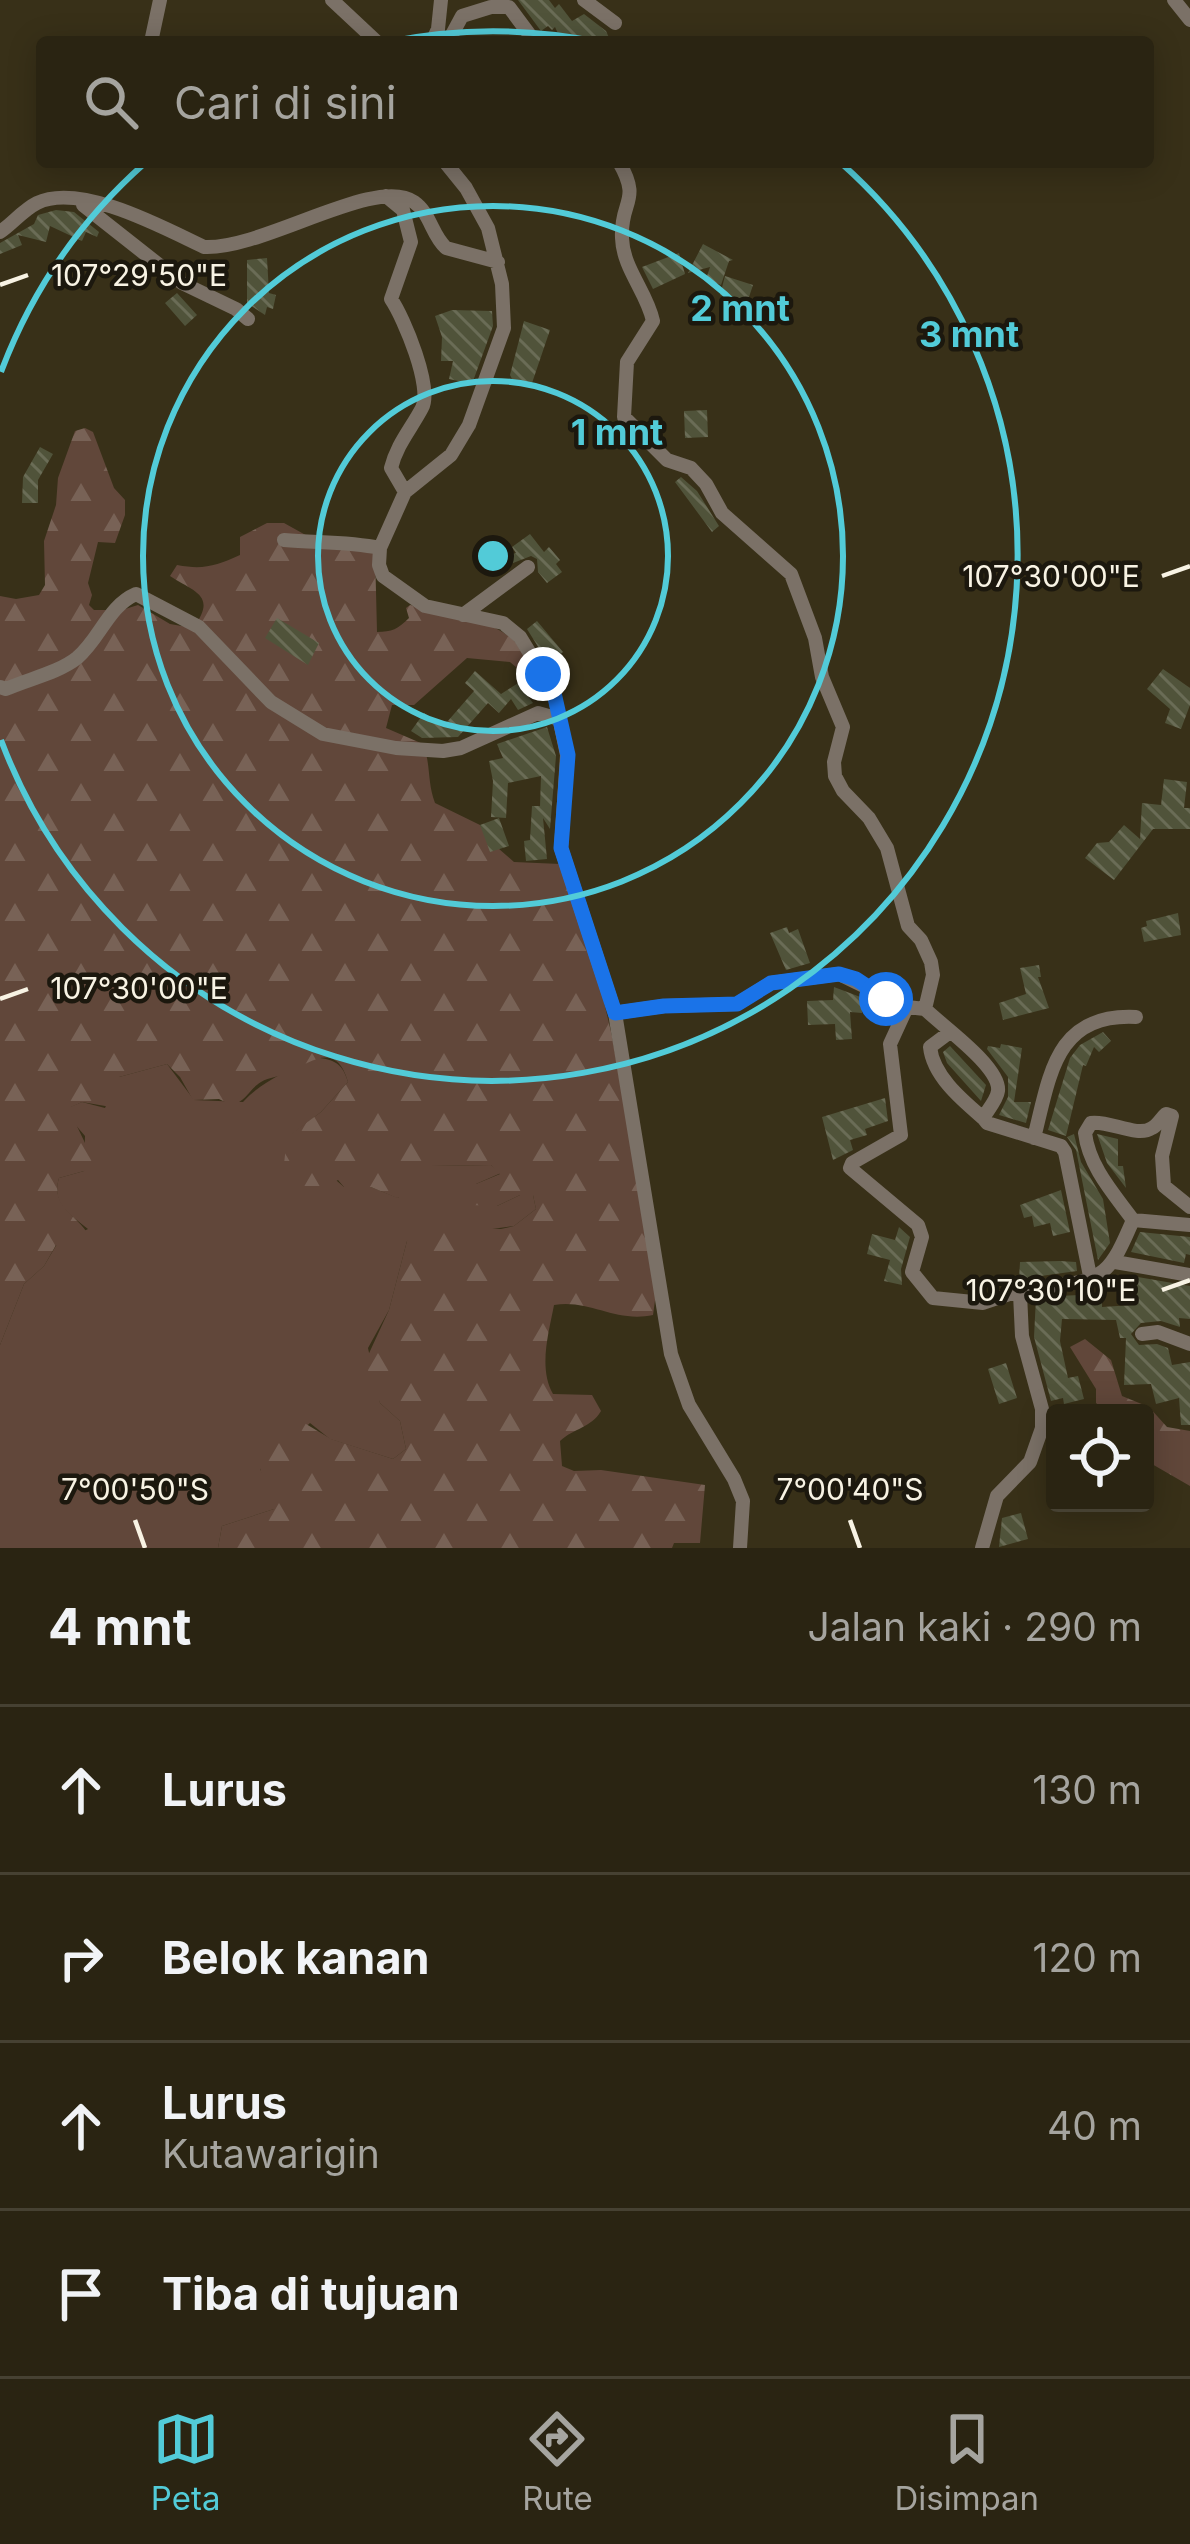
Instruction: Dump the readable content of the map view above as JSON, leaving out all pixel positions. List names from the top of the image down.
{
  "page": {
    "search": "Cari di sini",
    "heading": ["4 mnt", "Jalan kaki · 290 m"],
    "list": [
      ["Lurus", "130 m"],
      ["Belok kanan", "120 m"],
      ["Lurus", "Kutawarigin", "40 m"],
      "Tiba di tujuan"
    ],
    "nav": ["Peta", "Rute", "Disimpan"]
  },
  "coordinates": [
    "107°29'50\"E",
    "107°30'00\"E",
    "107°30'10\"E",
    "7°00'50\"S",
    "7°00'40\"S"
  ],
  "rings": ["2 mnt", "3 mnt", "1 mnt"]
}
